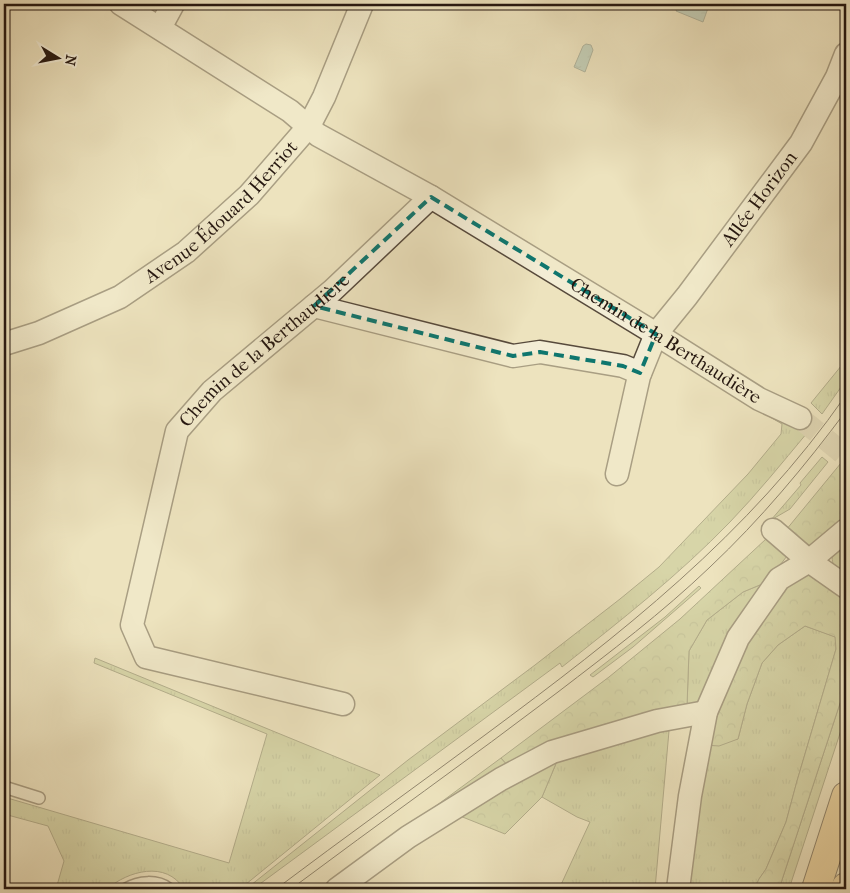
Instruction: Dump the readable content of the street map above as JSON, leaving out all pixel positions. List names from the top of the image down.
{
  "streets": {
    "street": ["Allée Horizon", "Avenue Édouard Herriot", "Chemin de la Berthaudière"]
  },
  "crossings": [
    ["Allée Horizon", "Chemin de la Berthaudière"],
    ["Avenue Édouard Herriot", "Chemin de la Berthaudière"]
  ],
  "north": "right"
}
